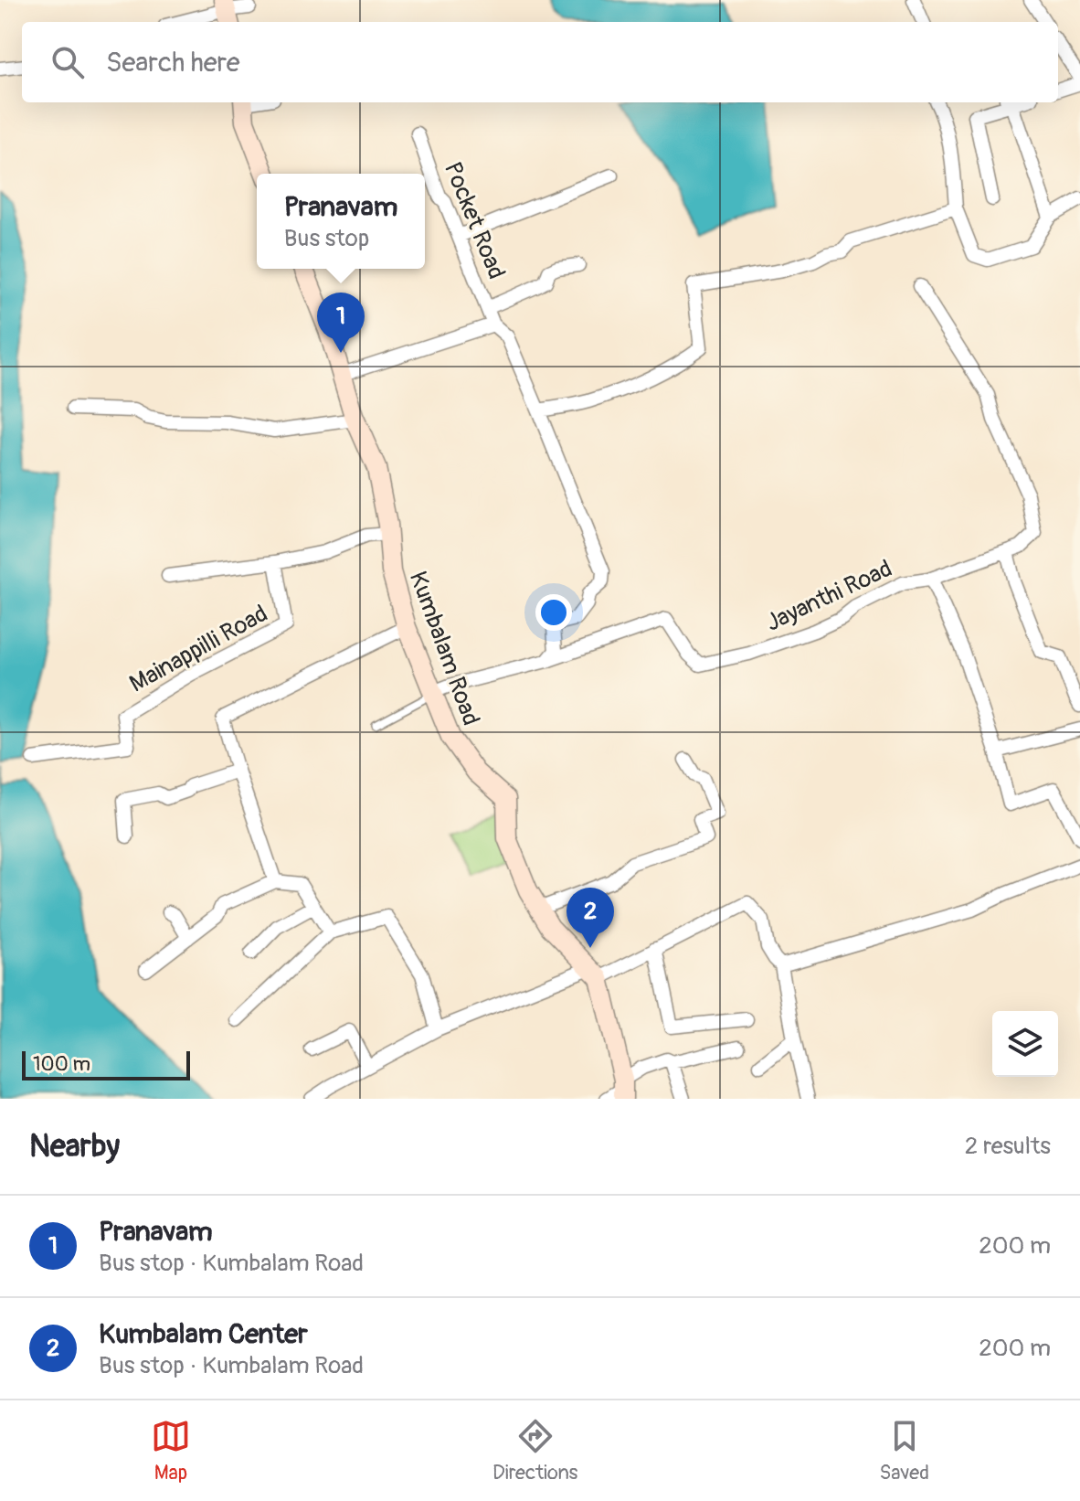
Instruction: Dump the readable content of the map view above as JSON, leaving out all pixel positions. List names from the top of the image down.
{
  "streets": {
    "main road": ["Kumbalam Road"],
    "street": ["Pocket Road", "Jayanthi Road", "Mainappilli Road"]
  },
  "crossings": [
    ["Pocket Road", "Jayanthi Road"],
    ["Jayanthi Road", "Kumbalam Road"]
  ],
  "scale_bar": "100 m",
  "page": {
    "search": "Search here",
    "popup": ["Pranavam", "Bus stop"],
    "pins": ["1", "2"],
    "scale": "100 m",
    "heading": ["Nearby", "2 results"],
    "list": [
      {
        "mark": "1",
        "name": "Pranavam",
        "note": "Bus stop · Kumbalam Road",
        "value": "200 m"
      },
      {
        "mark": "2",
        "name": "Kumbalam Center",
        "note": "Bus stop · Kumbalam Road",
        "value": "200 m"
      }
    ],
    "nav": ["Map", "Directions", "Saved"]
  }
}
